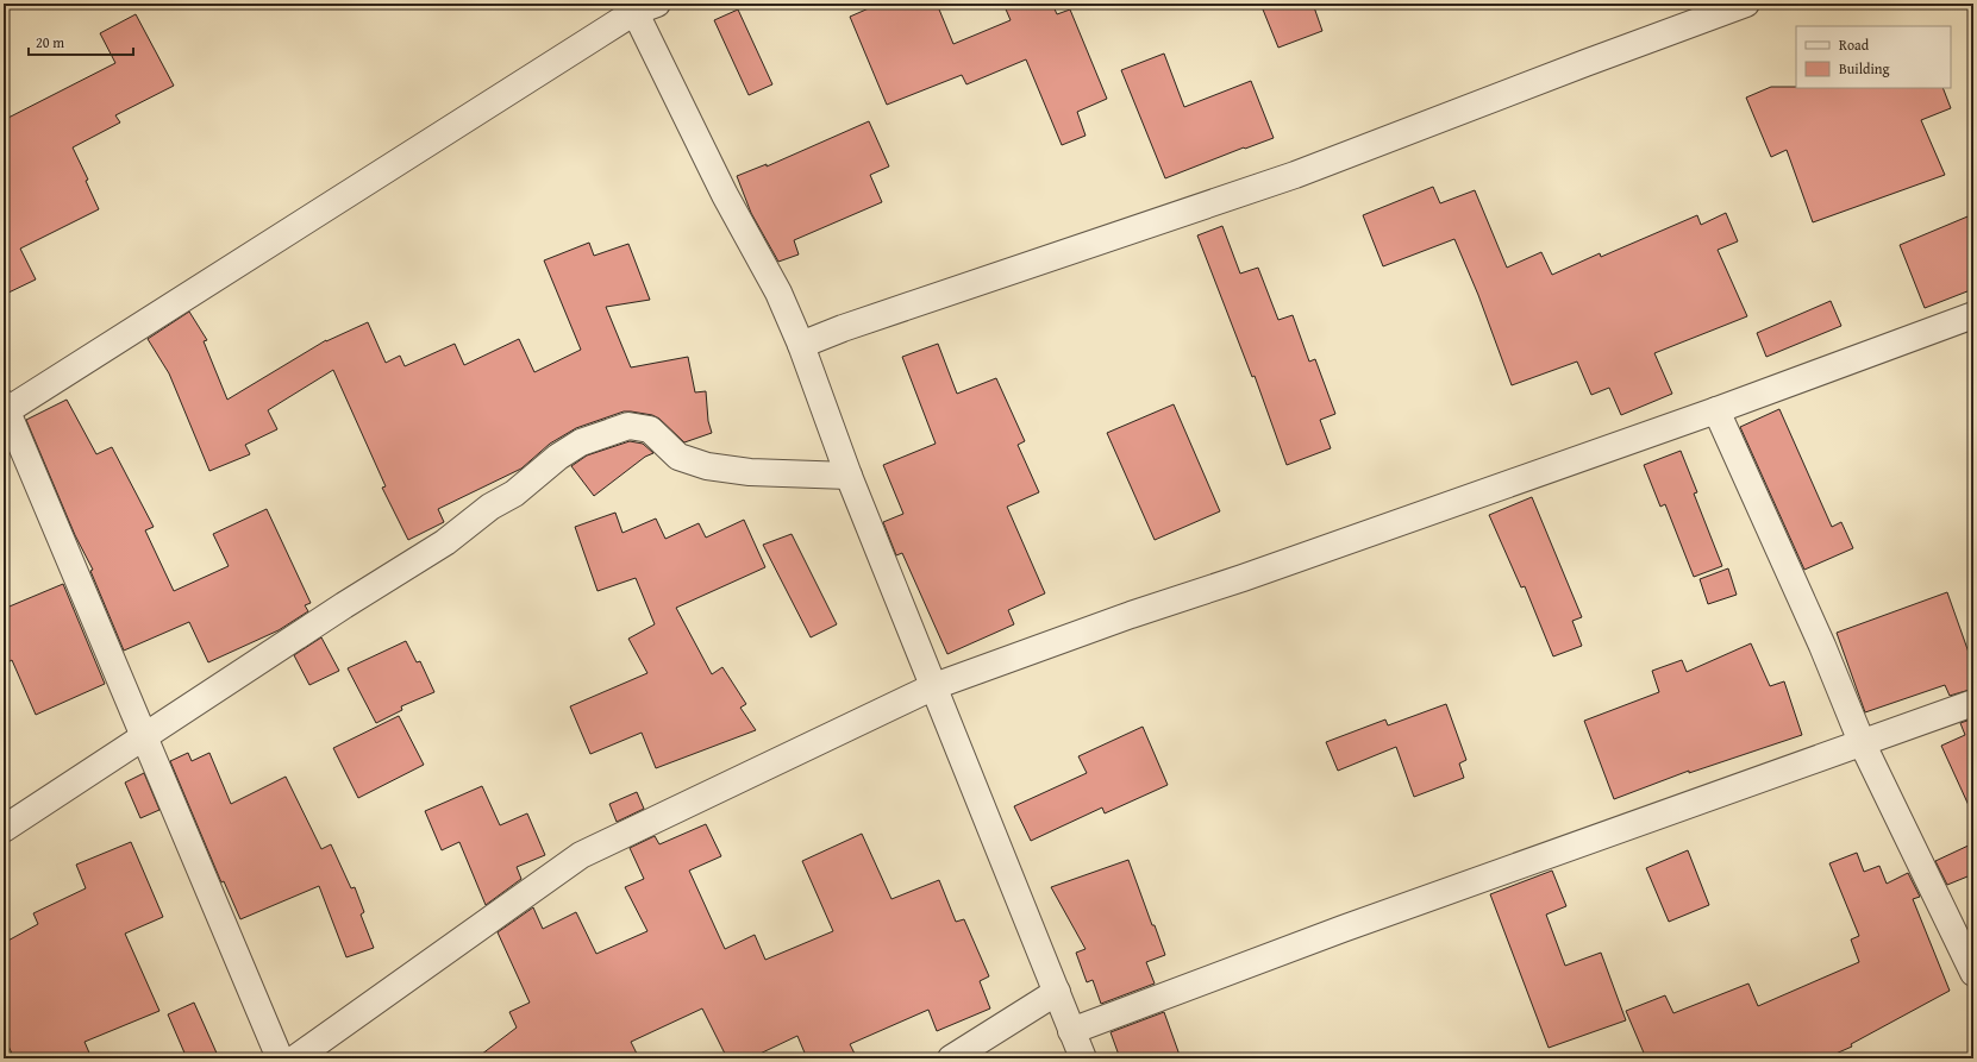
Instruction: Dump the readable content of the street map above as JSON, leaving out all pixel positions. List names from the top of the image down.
{
  "legend": ["Road", "Building"],
  "scale_bar": "20 m"
}
